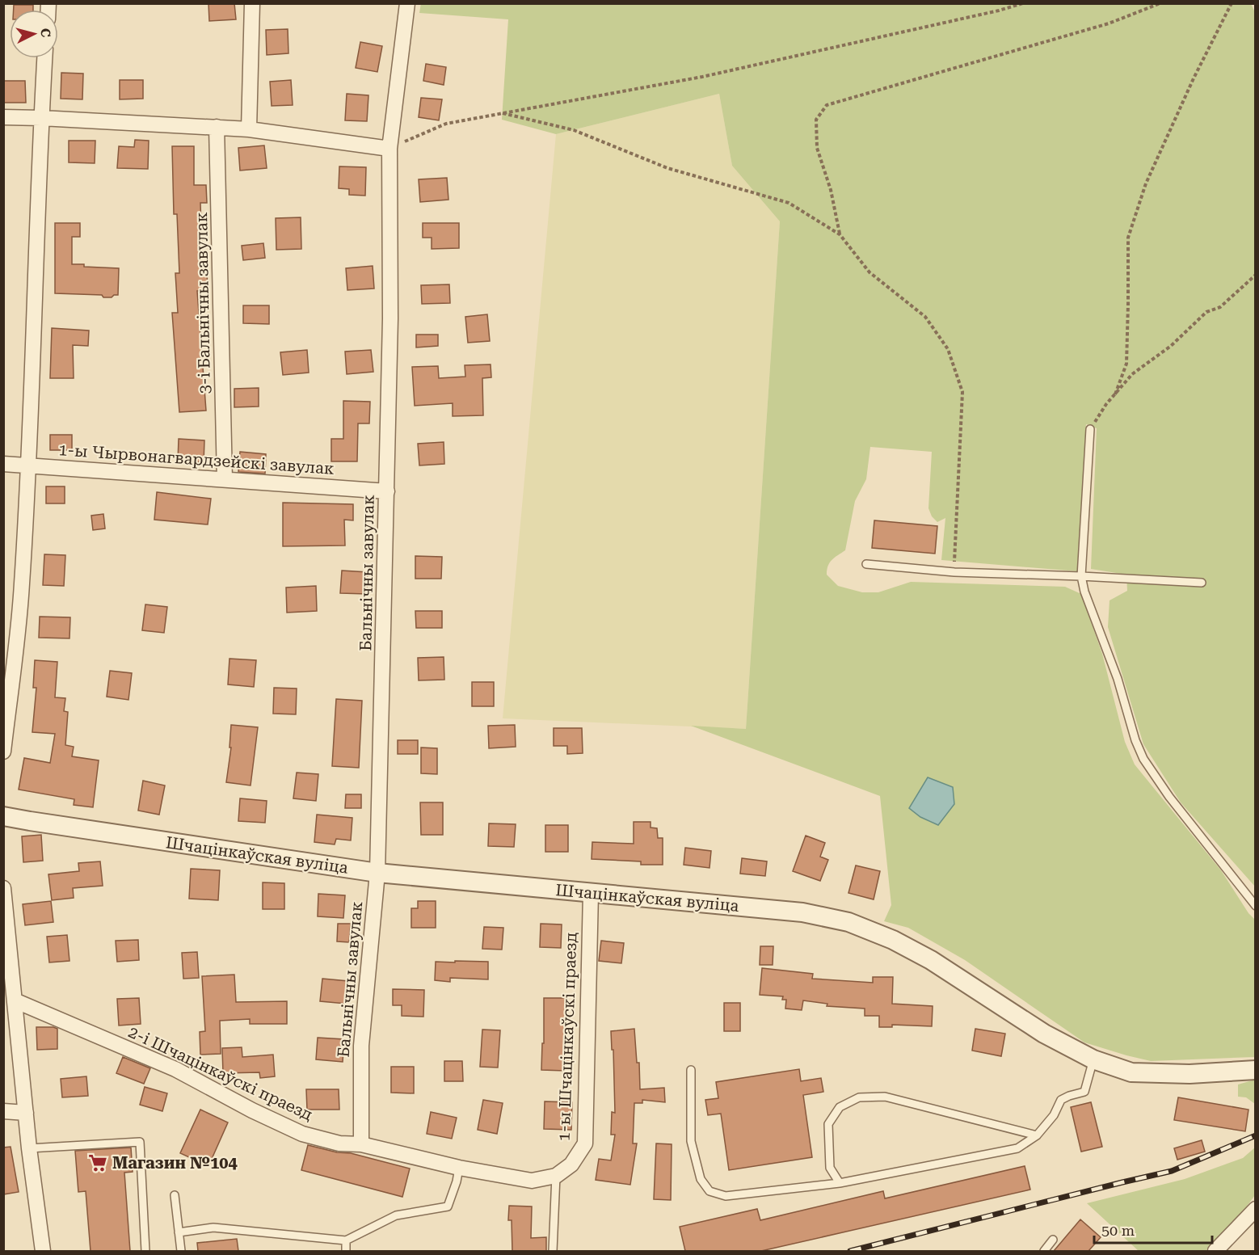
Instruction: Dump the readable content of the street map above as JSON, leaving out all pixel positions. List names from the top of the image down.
{
  "streets": {
    "street": [
      "3-і Бальнічны завулак",
      "1-ы Чырвонагвардзейскі завулак",
      "Бальнічны завулак",
      "Шчацінкаўская вуліца",
      "1-ы Шчацінкаўскі праезд",
      "2-і Шчацінкаўскі праезд"
    ]
  },
  "crossings": [
    ["3-і Бальнічны завулак", "1-ы Чырвонагвардзейскі завулак"],
    ["1-ы Чырвонагвардзейскі завулак", "Бальнічны завулак"],
    ["Бальнічны завулак", "Шчацінкаўская вуліца"],
    ["Бальнічны завулак", "1-ы Шчацінкаўскі праезд"],
    ["Бальнічны завулак", "2-і Шчацінкаўскі праезд"],
    ["Шчацінкаўская вуліца", "1-ы Шчацінкаўскі праезд"],
    ["1-ы Шчацінкаўскі праезд", "2-і Шчацінкаўскі праезд"]
  ],
  "places": {
    "supermarket": ["Магазин №104"]
  },
  "scale_bar": "50 m",
  "north": "right"
}
